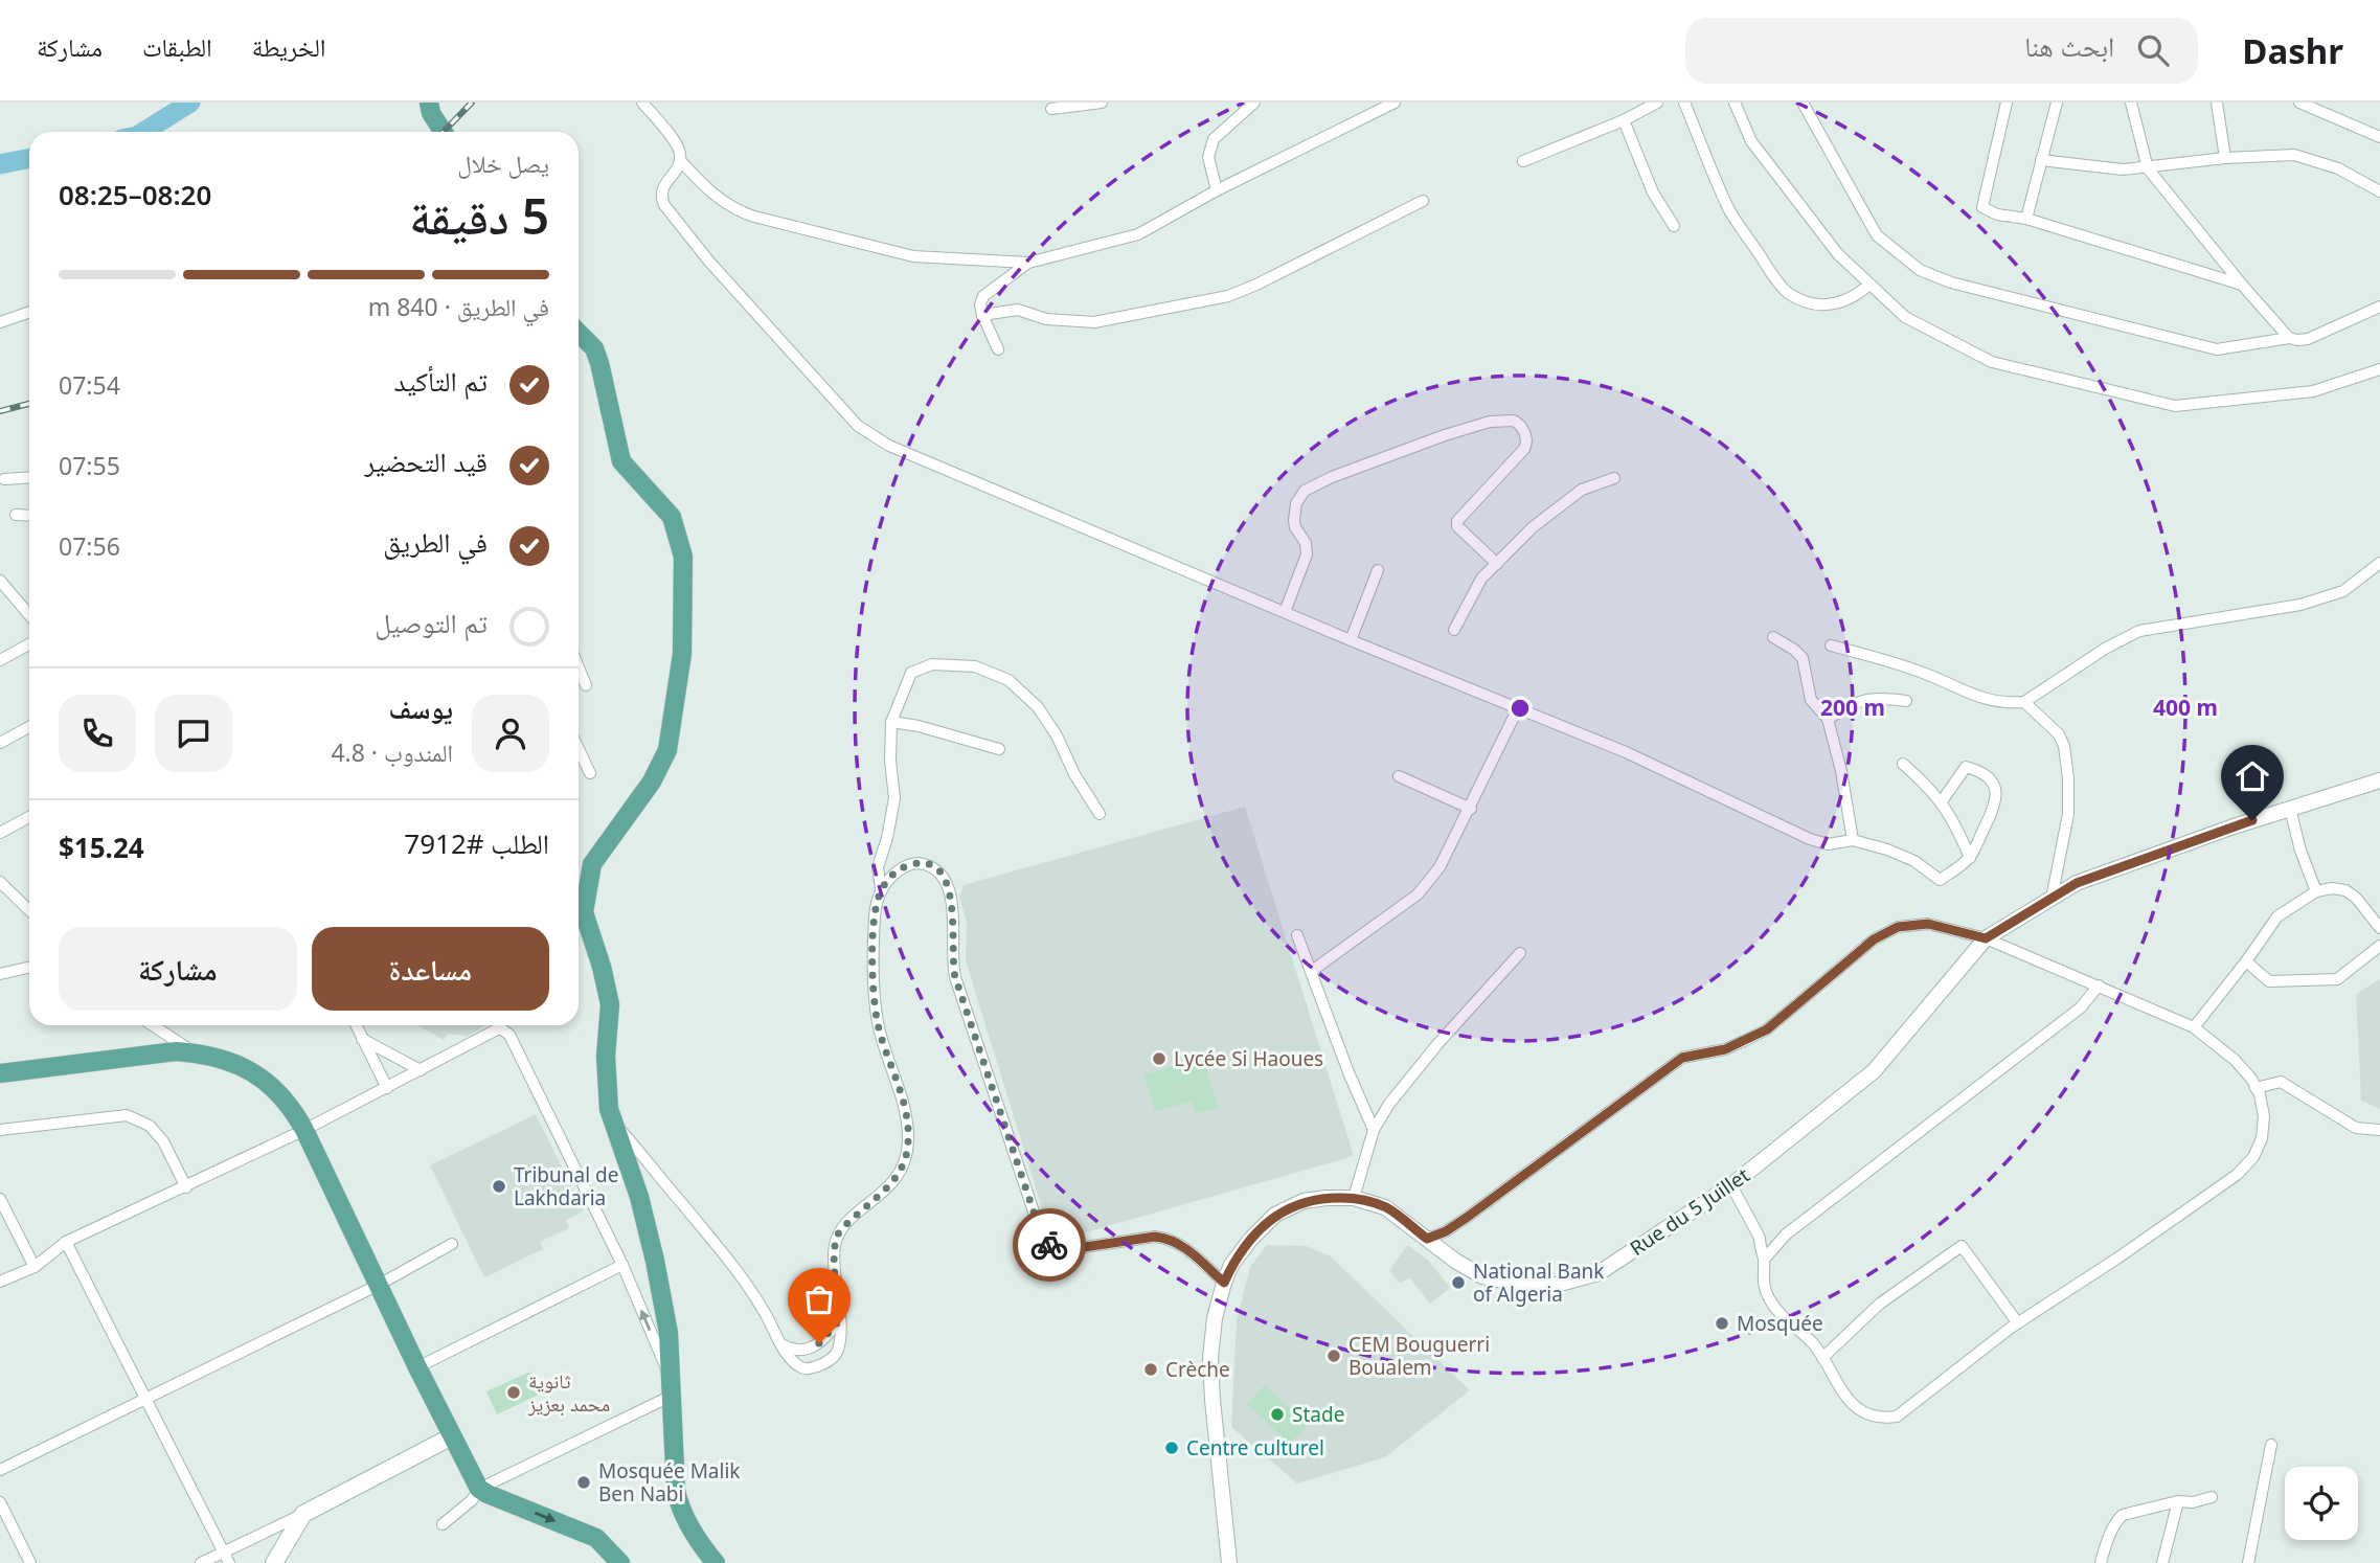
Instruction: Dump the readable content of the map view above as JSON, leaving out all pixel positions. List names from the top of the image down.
{
  "streets": {
    "street": ["Rue du 5 Juillet"]
  },
  "places": [
    "Lycée Si Haoues",
    "Tribunal de Lakhdaria",
    "National Bank of Algeria",
    "Mosquée",
    "CEM Bouguerri Boualem",
    "Crèche",
    "ثانوية محمد بعزيز",
    "Stade",
    "Centre culturel",
    "Mosquée Malik Ben Nabi"
  ],
  "page": {
    "header": "Dashr",
    "search": "ابحث هنا",
    "nav": ["الخريطة", "الطبقات", "مشاركة"],
    "heading": ["5 دقيقة", "يصل خلال", "08:20–08:25"],
    "panel": [
      "يوسف",
      "المندوب · 4.8",
      "الطلب #7912",
      "$15.24"
    ],
    "bar": "في الطريق · 840 m",
    "list": [
      ["تم التأكيد", "07:54"],
      ["قيد التحضير", "07:55"],
      ["في الطريق", "07:56"],
      "تم التوصيل"
    ],
    "buttons": ["مساعدة", "مشاركة"]
  },
  "rings": ["200 m", "400 m"]
}
